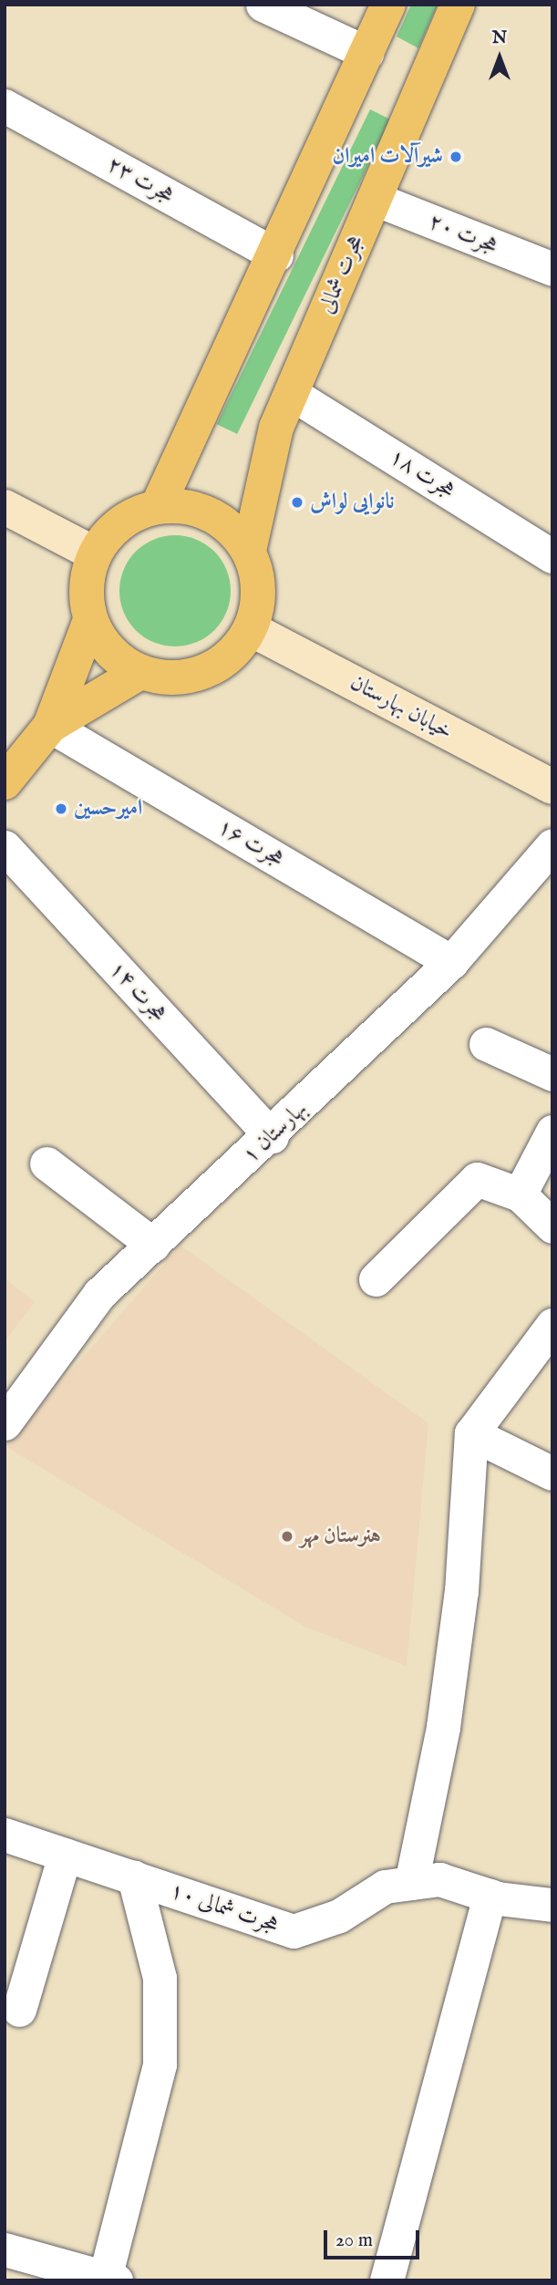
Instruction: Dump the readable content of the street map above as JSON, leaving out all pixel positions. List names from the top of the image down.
{
  "streets": {
    "main road": ["هجرت شمالی", "خیابان بهارستان"],
    "street": [
      "هجرت ۲۳",
      "هجرت ۲۰",
      "هجرت ۱۸",
      "هجرت ۱۶",
      "هجرت ۱۴",
      "بهارستان ۱",
      "هجرت شمالی ۱۰"
    ]
  },
  "crossings": [
    ["هجرت ۲۰", "هجرت شمالی"],
    ["هجرت شمالی", "هجرت ۱۸"],
    ["هجرت شمالی", "خیابان بهارستان"],
    ["هجرت ۱۶", "بهارستان ۱"],
    ["هجرت ۱۴", "بهارستان ۱"]
  ],
  "places": [
    "شیرآلات امیران",
    "نانوایی لواش",
    "امیرحسین",
    "هنرستان مهر"
  ],
  "scale_bar": "20 m",
  "north": "top"
}
